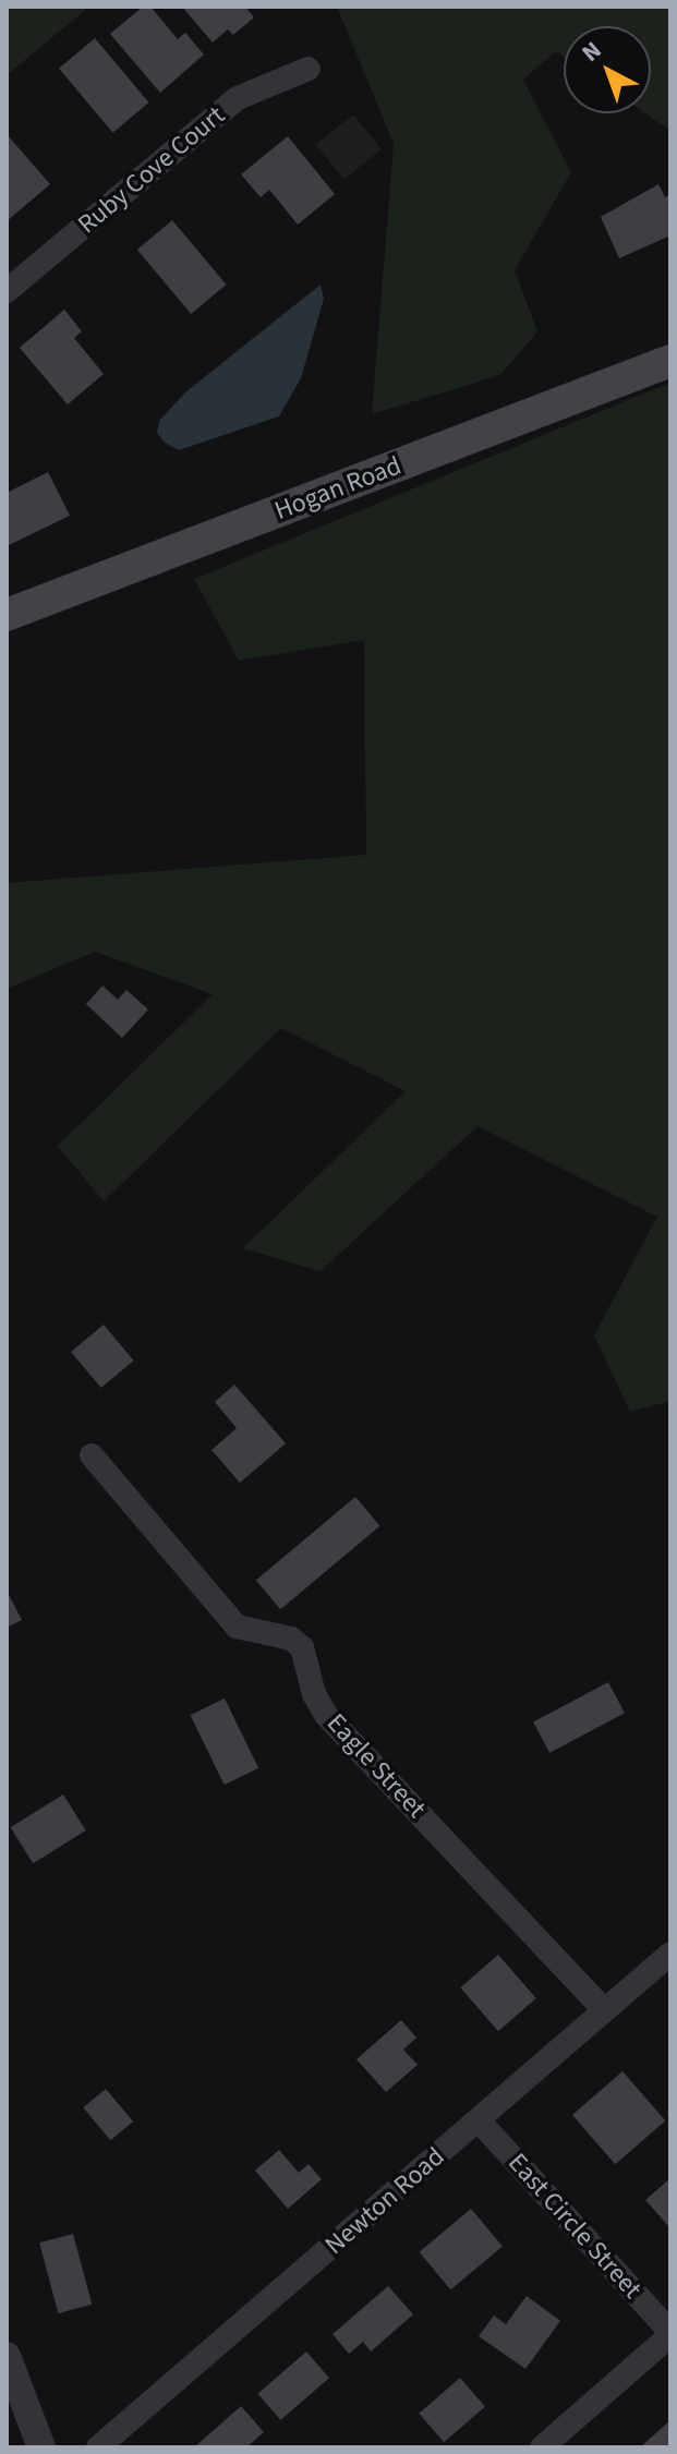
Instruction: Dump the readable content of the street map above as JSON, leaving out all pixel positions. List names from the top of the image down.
{
  "streets": {
    "main road": ["Hogan Road"],
    "street": [
      "Ruby Cove Court",
      "Eagle Street",
      "Newton Road",
      "East Circle Street"
    ]
  },
  "crossings": [
    ["Eagle Street", "Newton Road"],
    ["Newton Road", "East Circle Street"]
  ],
  "north": "top left"
}
